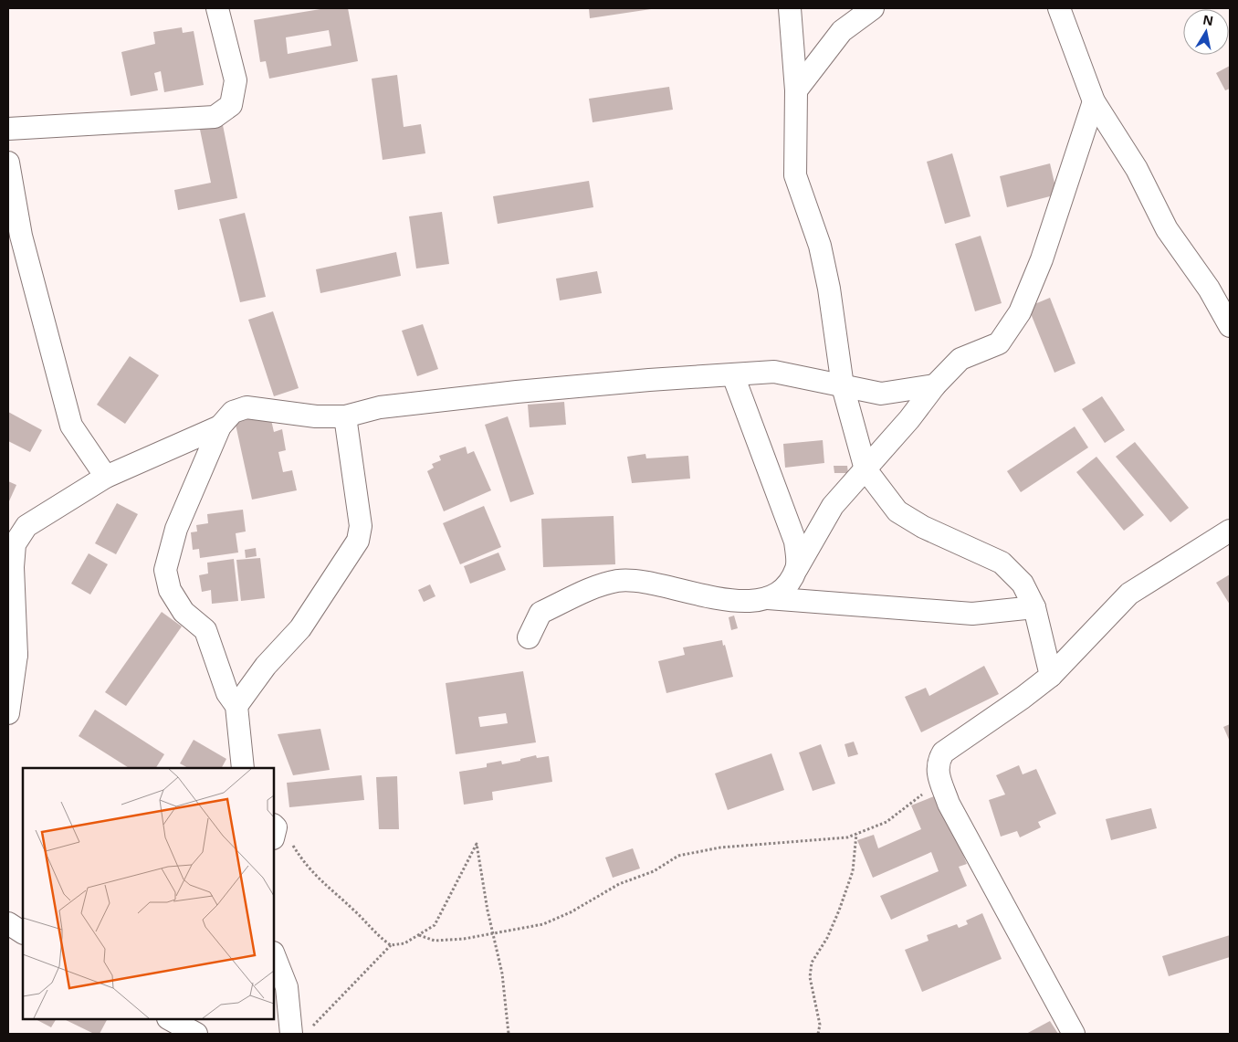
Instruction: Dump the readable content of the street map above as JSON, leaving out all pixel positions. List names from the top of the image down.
{
  "north": "top"
}
